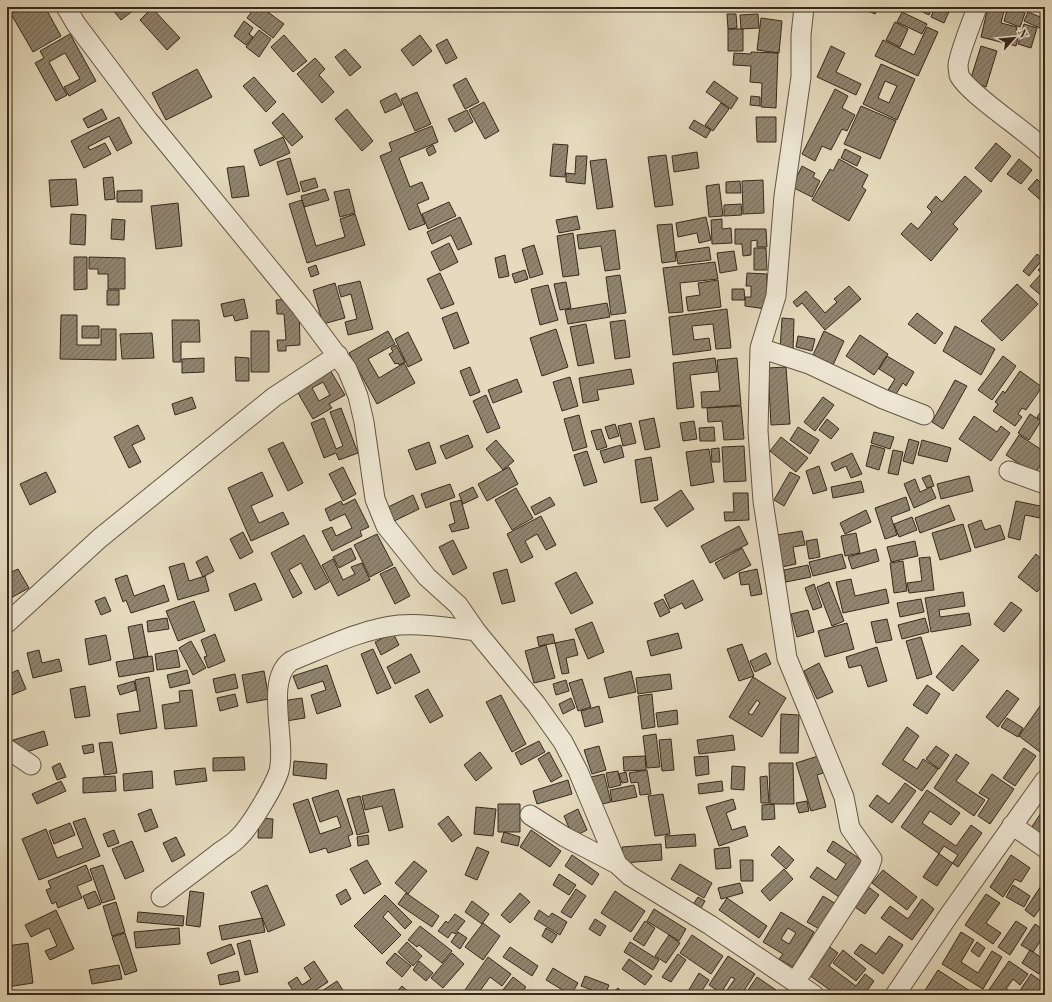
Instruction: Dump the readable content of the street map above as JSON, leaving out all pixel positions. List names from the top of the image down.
{
  "north": "top right"
}
